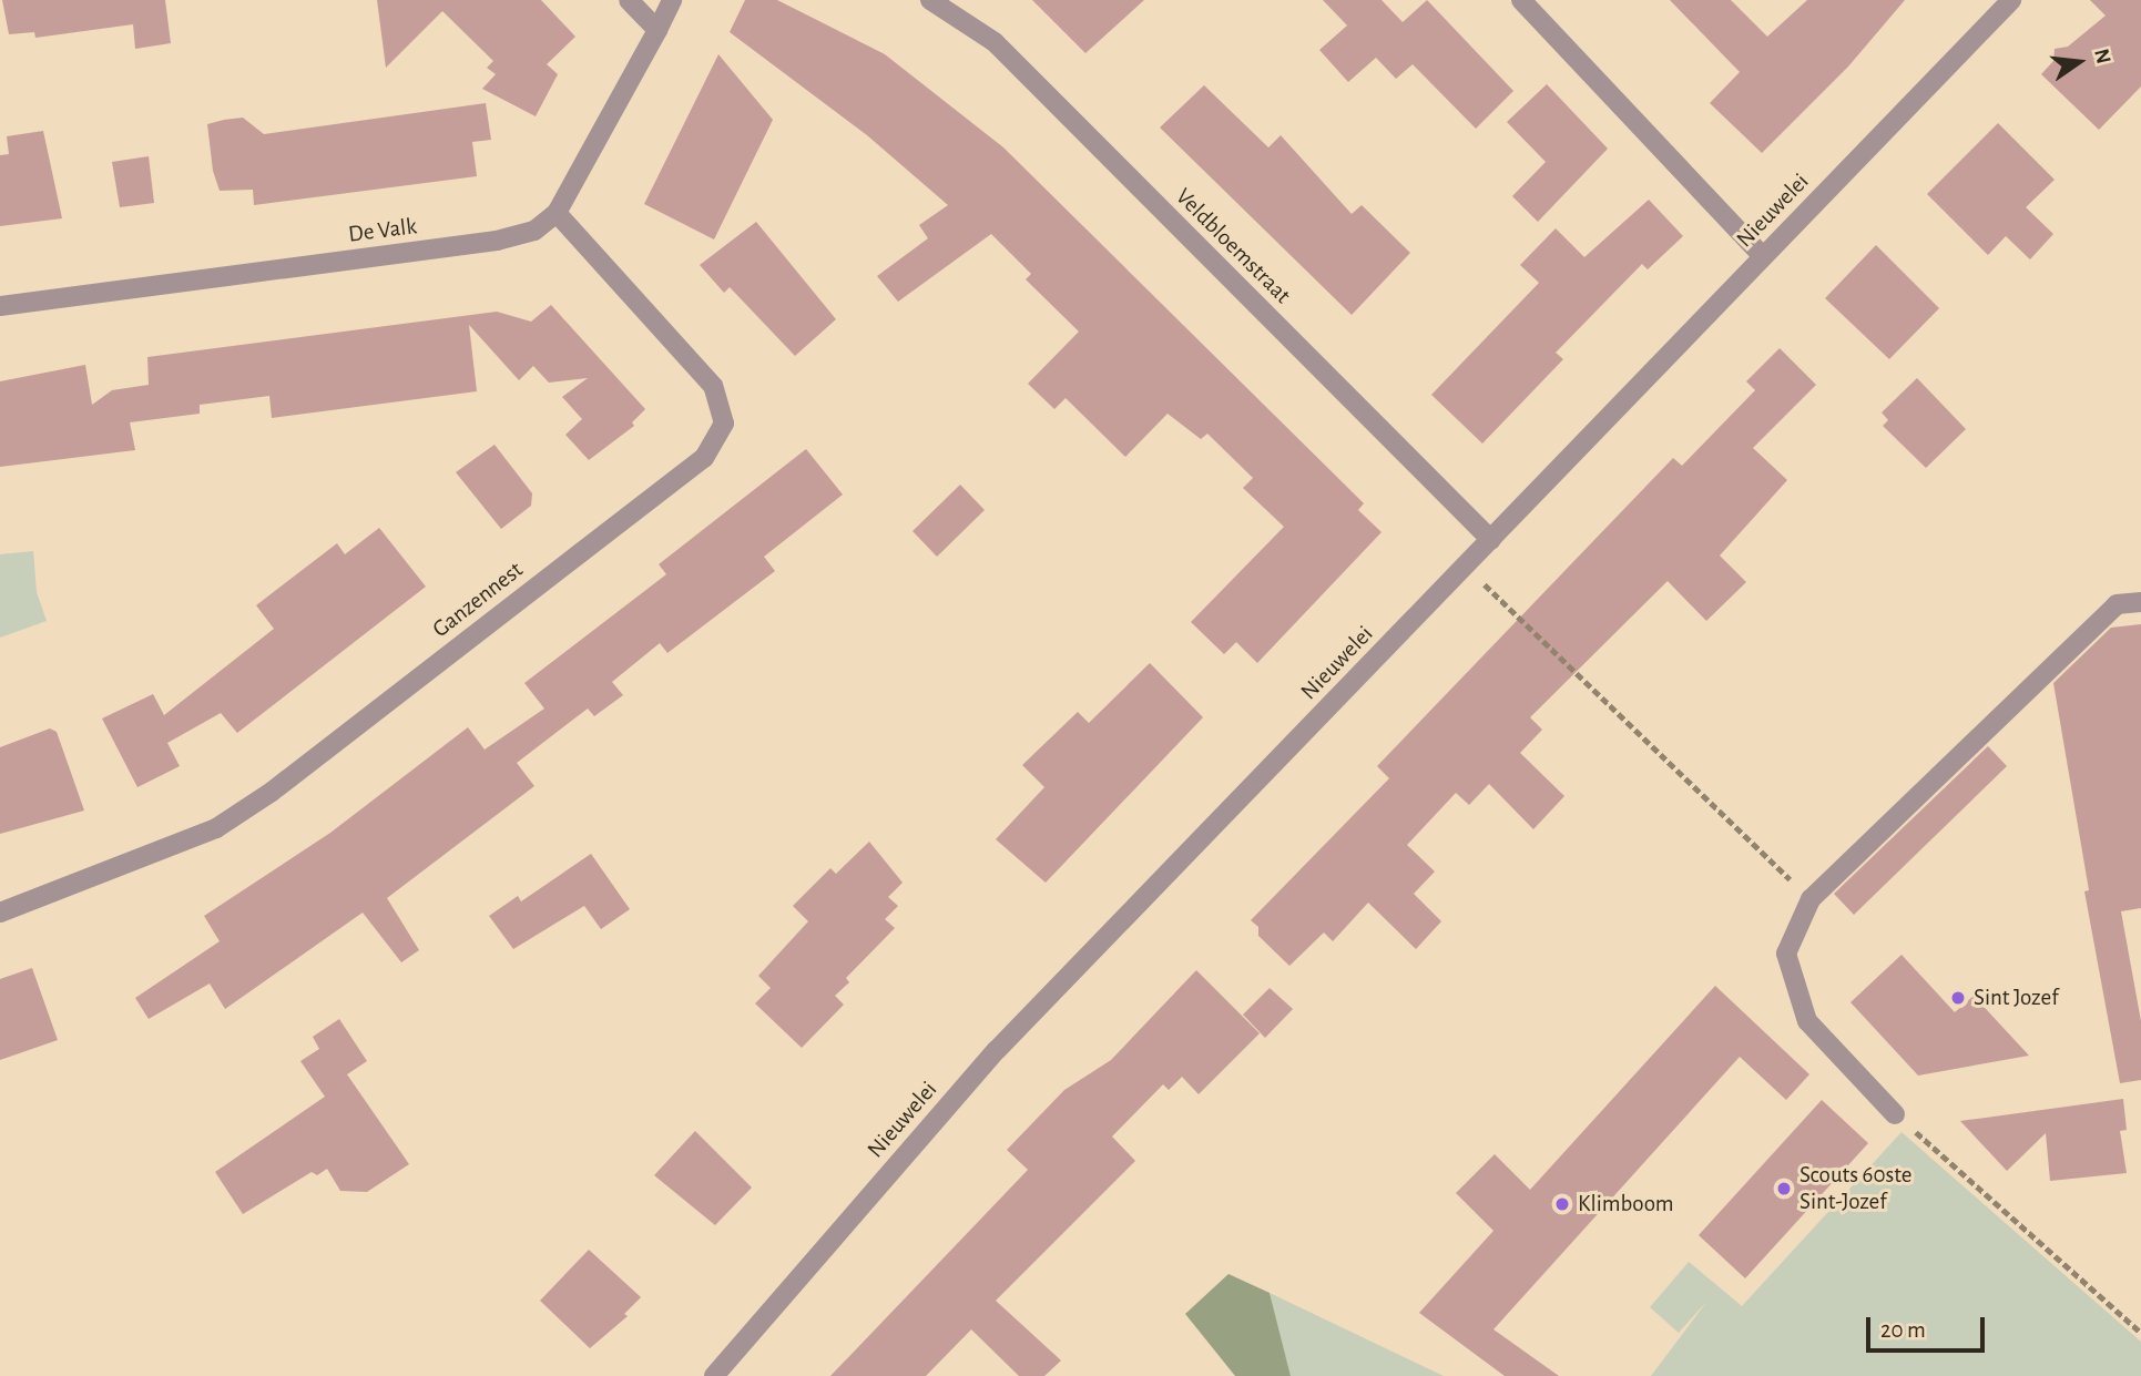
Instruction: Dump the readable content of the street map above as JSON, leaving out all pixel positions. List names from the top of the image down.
{
  "streets": {
    "street": [
      "Nieuwelei",
      "De Valk",
      "Veldbloemstraat",
      "Ganzennest"
    ]
  },
  "crossings": [
    ["Nieuwelei", "Veldbloemstraat"],
    ["De Valk", "Ganzennest"]
  ],
  "places": ["Sint Jozef", "Scouts 60ste Sint-Jozef", "Klimboom"],
  "scale_bar": "20 m",
  "north": "right"
}
